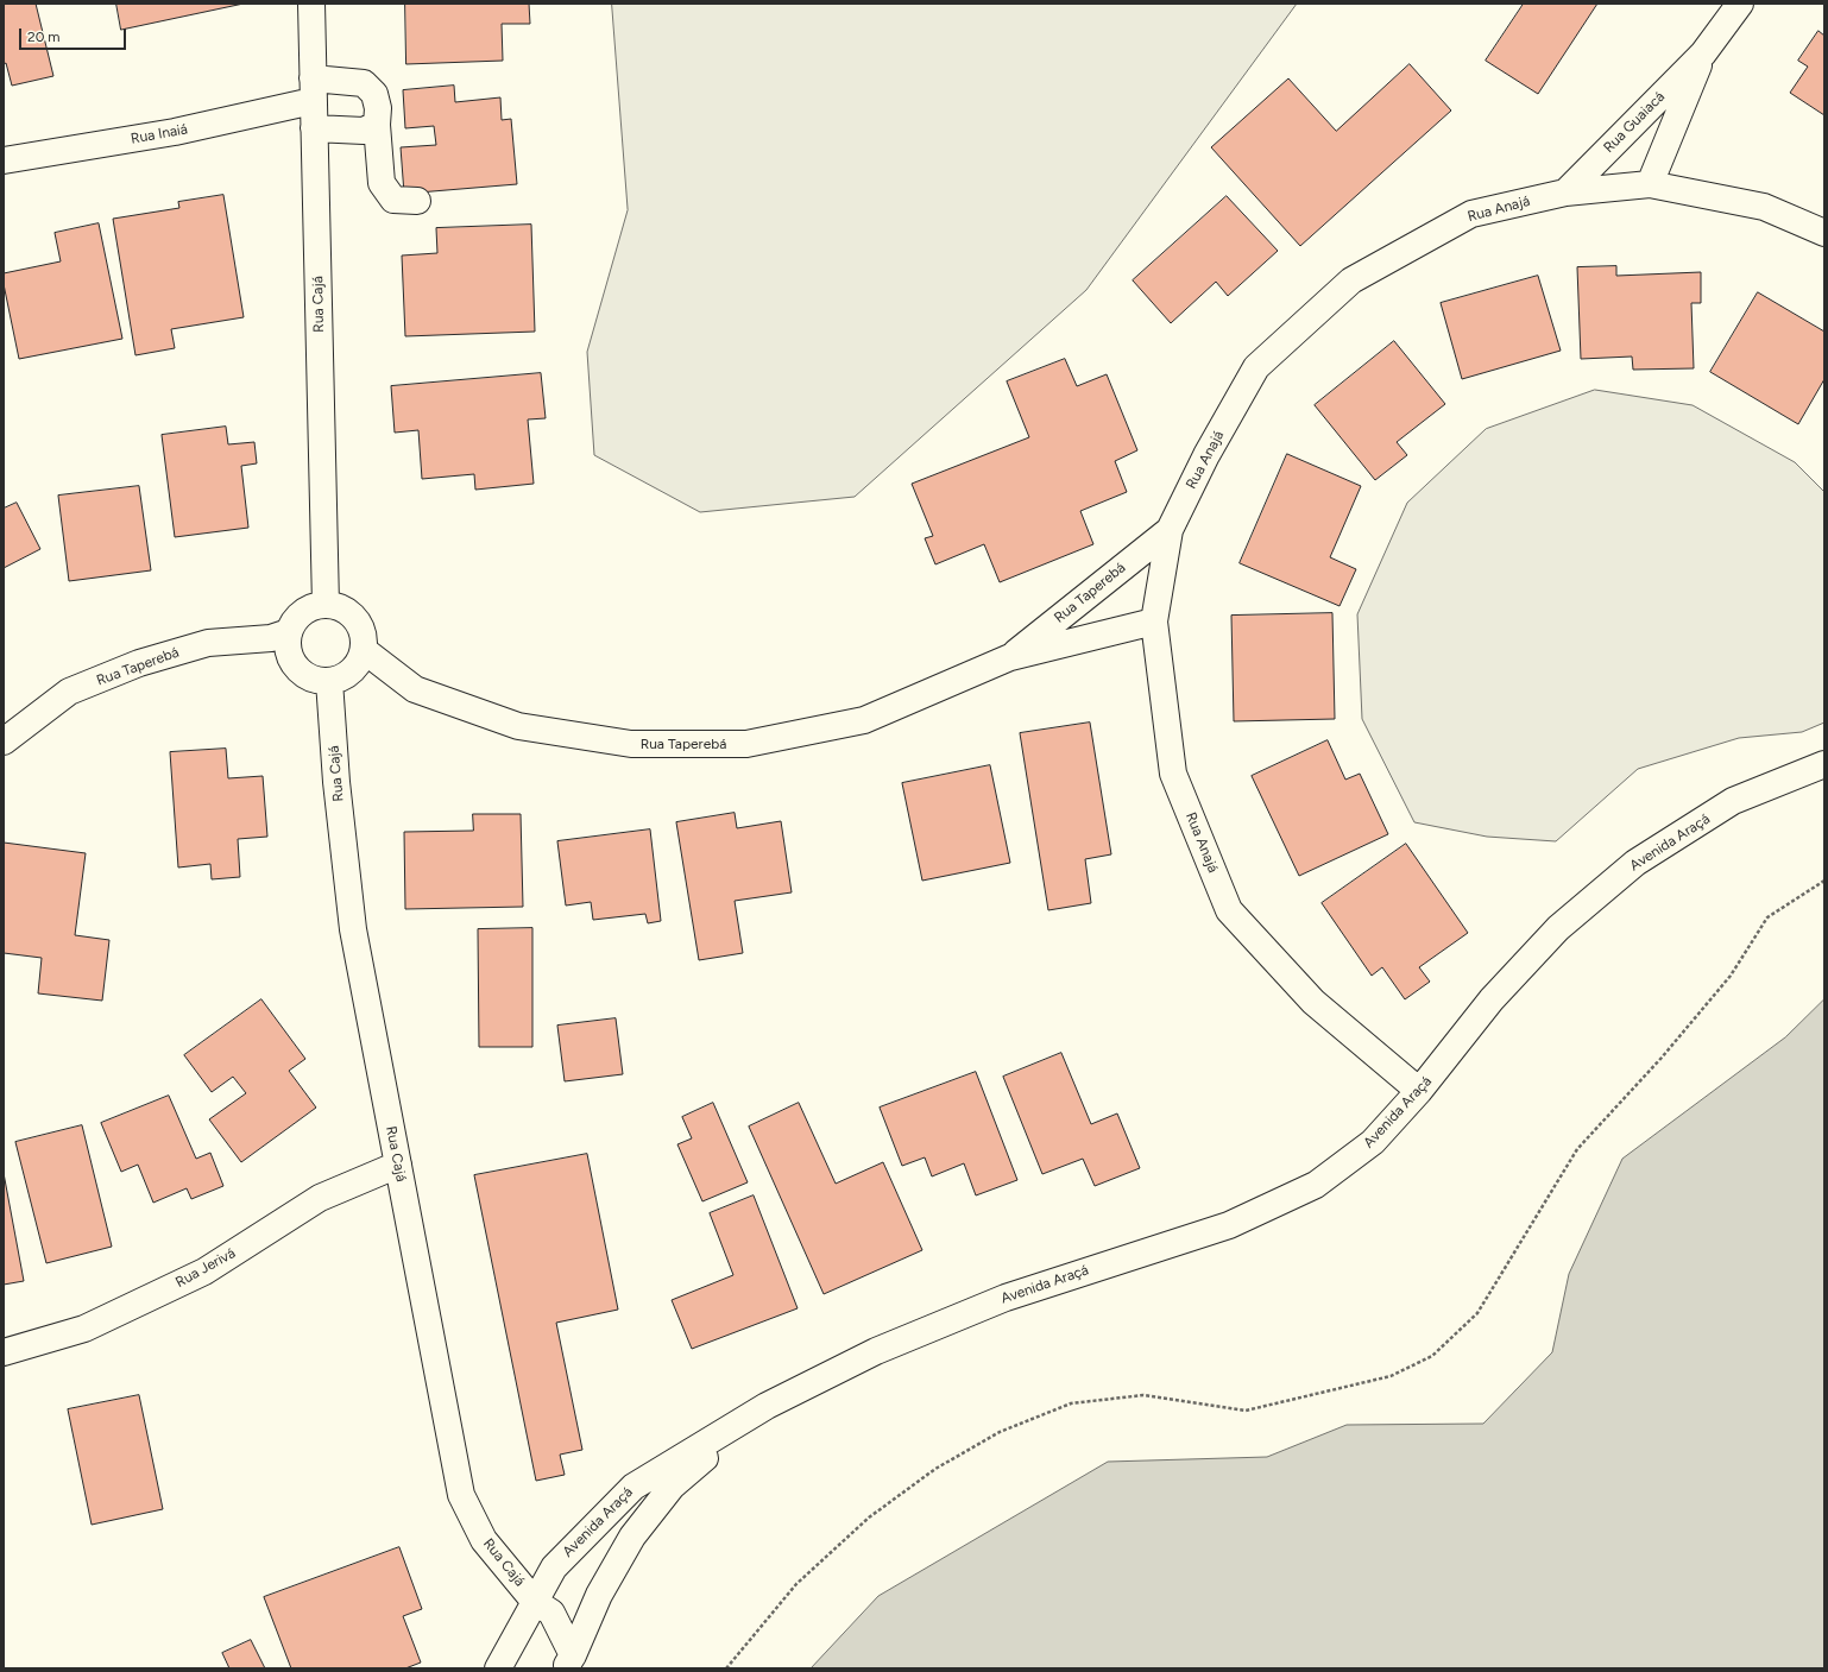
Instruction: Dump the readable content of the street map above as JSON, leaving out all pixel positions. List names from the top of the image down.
{
  "streets": {
    "street": [
      "Rua Guaiacá",
      "Rua Inaiá",
      "Rua Anajá",
      "Rua Cajá",
      "Rua Taperebá",
      "Avenida Araçá",
      "Rua Jerivá"
    ]
  },
  "crossings": [
    ["Rua Guaiacá", "Rua Anajá"],
    ["Rua Inaiá", "Rua Cajá"],
    ["Rua Anajá", "Rua Taperebá"],
    ["Rua Anajá", "Avenida Araçá"],
    ["Rua Cajá", "Rua Taperebá"],
    ["Rua Cajá", "Avenida Araçá"],
    ["Rua Cajá", "Rua Jerivá"]
  ],
  "scale_bar": "20 m"
}
